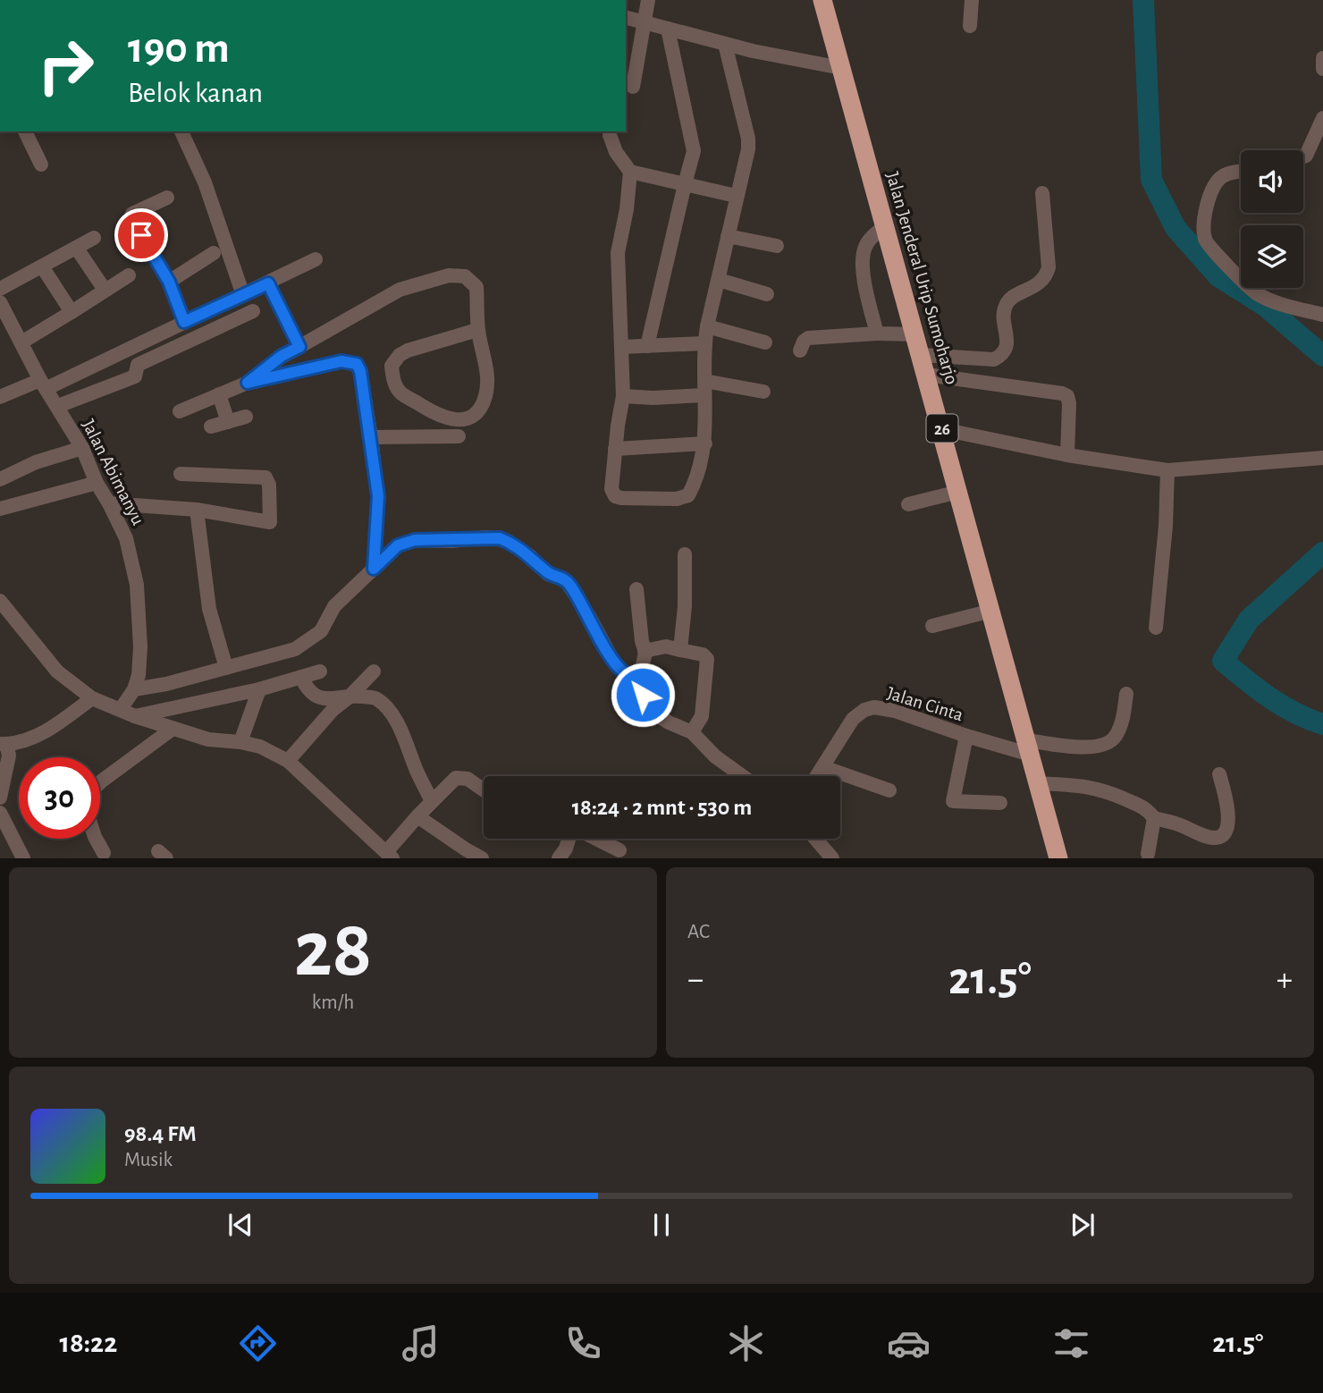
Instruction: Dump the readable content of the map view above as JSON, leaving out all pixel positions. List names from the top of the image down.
{
  "streets": {
    "highway": ["Jalan Jenderal Urip Sumoharjo", "26"],
    "street": ["Jalan Abimanyu", "Jalan Cinta"]
  },
  "crossings": [
    ["Jalan Jenderal Urip Sumoharjo", "Jalan Cinta"]
  ],
  "page": {
    "turn": ["190 m", "Belok kanan"],
    "limit": "30",
    "trip": "18:24 · 2 mnt · 530 m",
    "tile": [
      ["28", "km/h"],
      "AC"
    ],
    "heat": ["−", "21.5°", "+"],
    "song": ["98.4 FM", "Musik"],
    "tabs": ["18:22", "21.5°"]
  }
}
